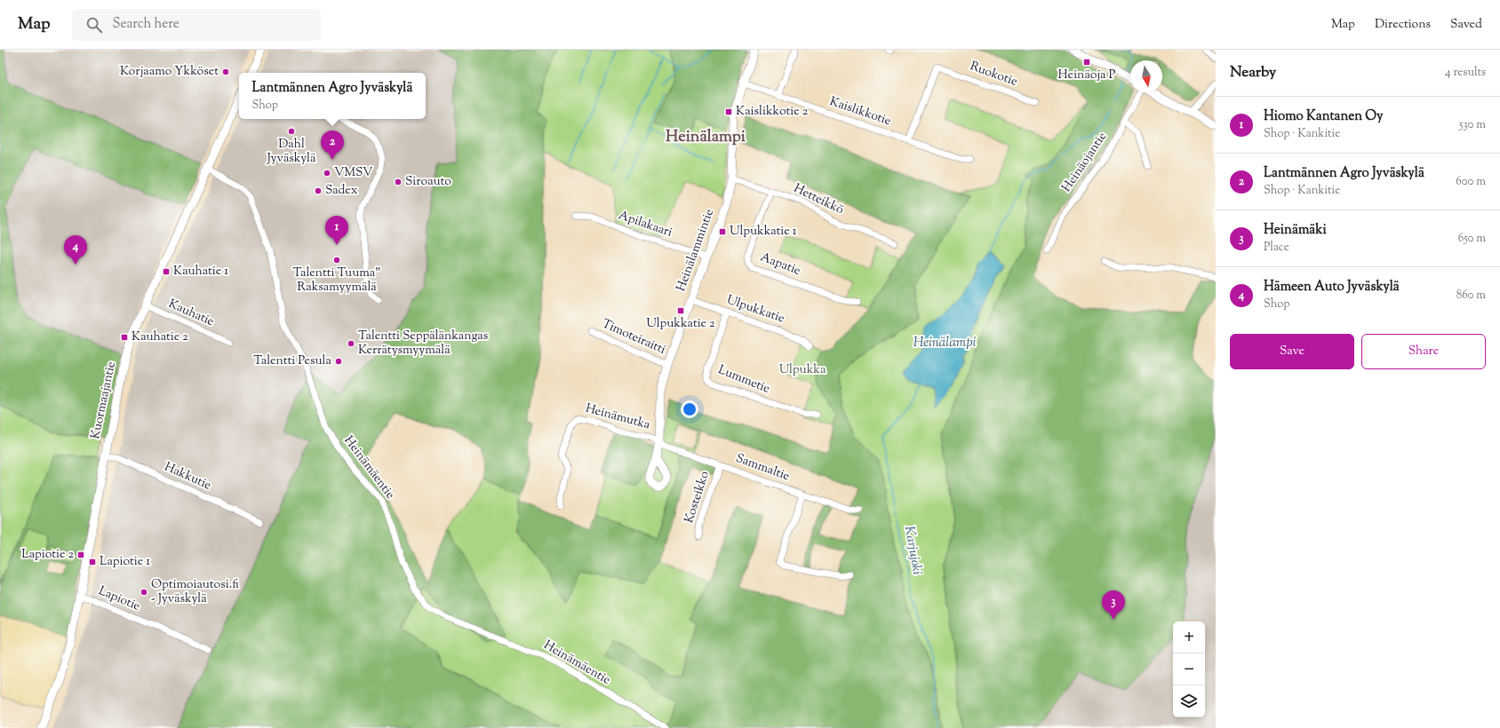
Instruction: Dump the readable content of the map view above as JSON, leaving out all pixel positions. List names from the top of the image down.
{
  "streets": {
    "street": [
      "Ruokotie",
      "Kaislikkotie",
      "Heinäojantie",
      "Hetteikkö",
      "Apilakaari",
      "Heinälammintie",
      "Aapatie",
      "Ulpukkatie",
      "Kauhatie",
      "Timoteiraitti",
      "Lummetie",
      "Kuormaajantie",
      "Heinämutka",
      "Heinämäentie",
      "Sammaltie",
      "Hakkutie",
      "Kosteikko",
      "Lapiotie"
    ]
  },
  "crossings": [
    ["Ruokotie", "Kaislikkotie"],
    ["Kaislikkotie", "Heinälammintie"],
    ["Hetteikkö", "Heinälammintie"],
    ["Hetteikkö", "Aapatie"],
    ["Apilakaari", "Heinälammintie"],
    ["Heinälammintie", "Ulpukkatie"],
    ["Heinälammintie", "Timoteiraitti"],
    ["Heinälammintie", "Heinämutka"],
    ["Heinälammintie", "Sammaltie"],
    ["Ulpukkatie", "Lummetie"],
    ["Kauhatie", "Kuormaajantie"],
    ["Kuormaajantie", "Heinämäentie"],
    ["Kuormaajantie", "Hakkutie"],
    ["Kuormaajantie", "Lapiotie"],
    ["Heinämutka", "Sammaltie"],
    ["Sammaltie", "Kosteikko"]
  ],
  "districts": ["Heinälampi"],
  "water": ["Heinälampi", "Karjujoki"],
  "parks": ["Ulpukka"],
  "places": {
    "transit": [
      "Heinäoja P",
      "Kaislikkotie 2",
      "Ulpukkatie 1",
      "Kauhatie 1",
      "Ulpukkatie 2",
      "Kauhatie 2",
      "Lapiotie 2",
      "Lapiotie 1"
    ],
    "other": [
      "Korjaamo Ykköset",
      "Dahl Jyväskylä",
      "VMSV",
      "Siroauto",
      "Sadex",
      "Talentti Tuuma\" Raksamyymälä",
      "Talentti Seppälänkangas Kerrätysmyymälä",
      "Talentti Pesula",
      "Optimoiautosi.fi - Jyväskylä"
    ]
  },
  "north": "bottom",
  "page": {
    "header": "Map",
    "search": "Search here",
    "nav": ["Map", "Directions", "Saved"],
    "heading": ["Nearby", "4 results"],
    "popup": ["Lantmännen Agro Jyväskylä", "Shop"],
    "list": [
      {
        "mark": "1",
        "name": "Hiomo Kantanen Oy",
        "note": "Shop · Kankitie",
        "value": "530 m"
      },
      {
        "mark": "2",
        "name": "Lantmännen Agro Jyväskylä",
        "note": "Shop · Kankitie",
        "value": "600 m"
      },
      {
        "mark": "3",
        "name": "Heinämäki",
        "note": "Place",
        "value": "650 m"
      },
      {
        "mark": "4",
        "name": "Hämeen Auto Jyväskylä",
        "note": "Shop",
        "value": "860 m"
      }
    ],
    "pins": [
      "2",
      "1",
      "4",
      "3"
    ],
    "buttons": ["Save", "Share"],
    "map_buttons": ["+", "−"]
  }
}
